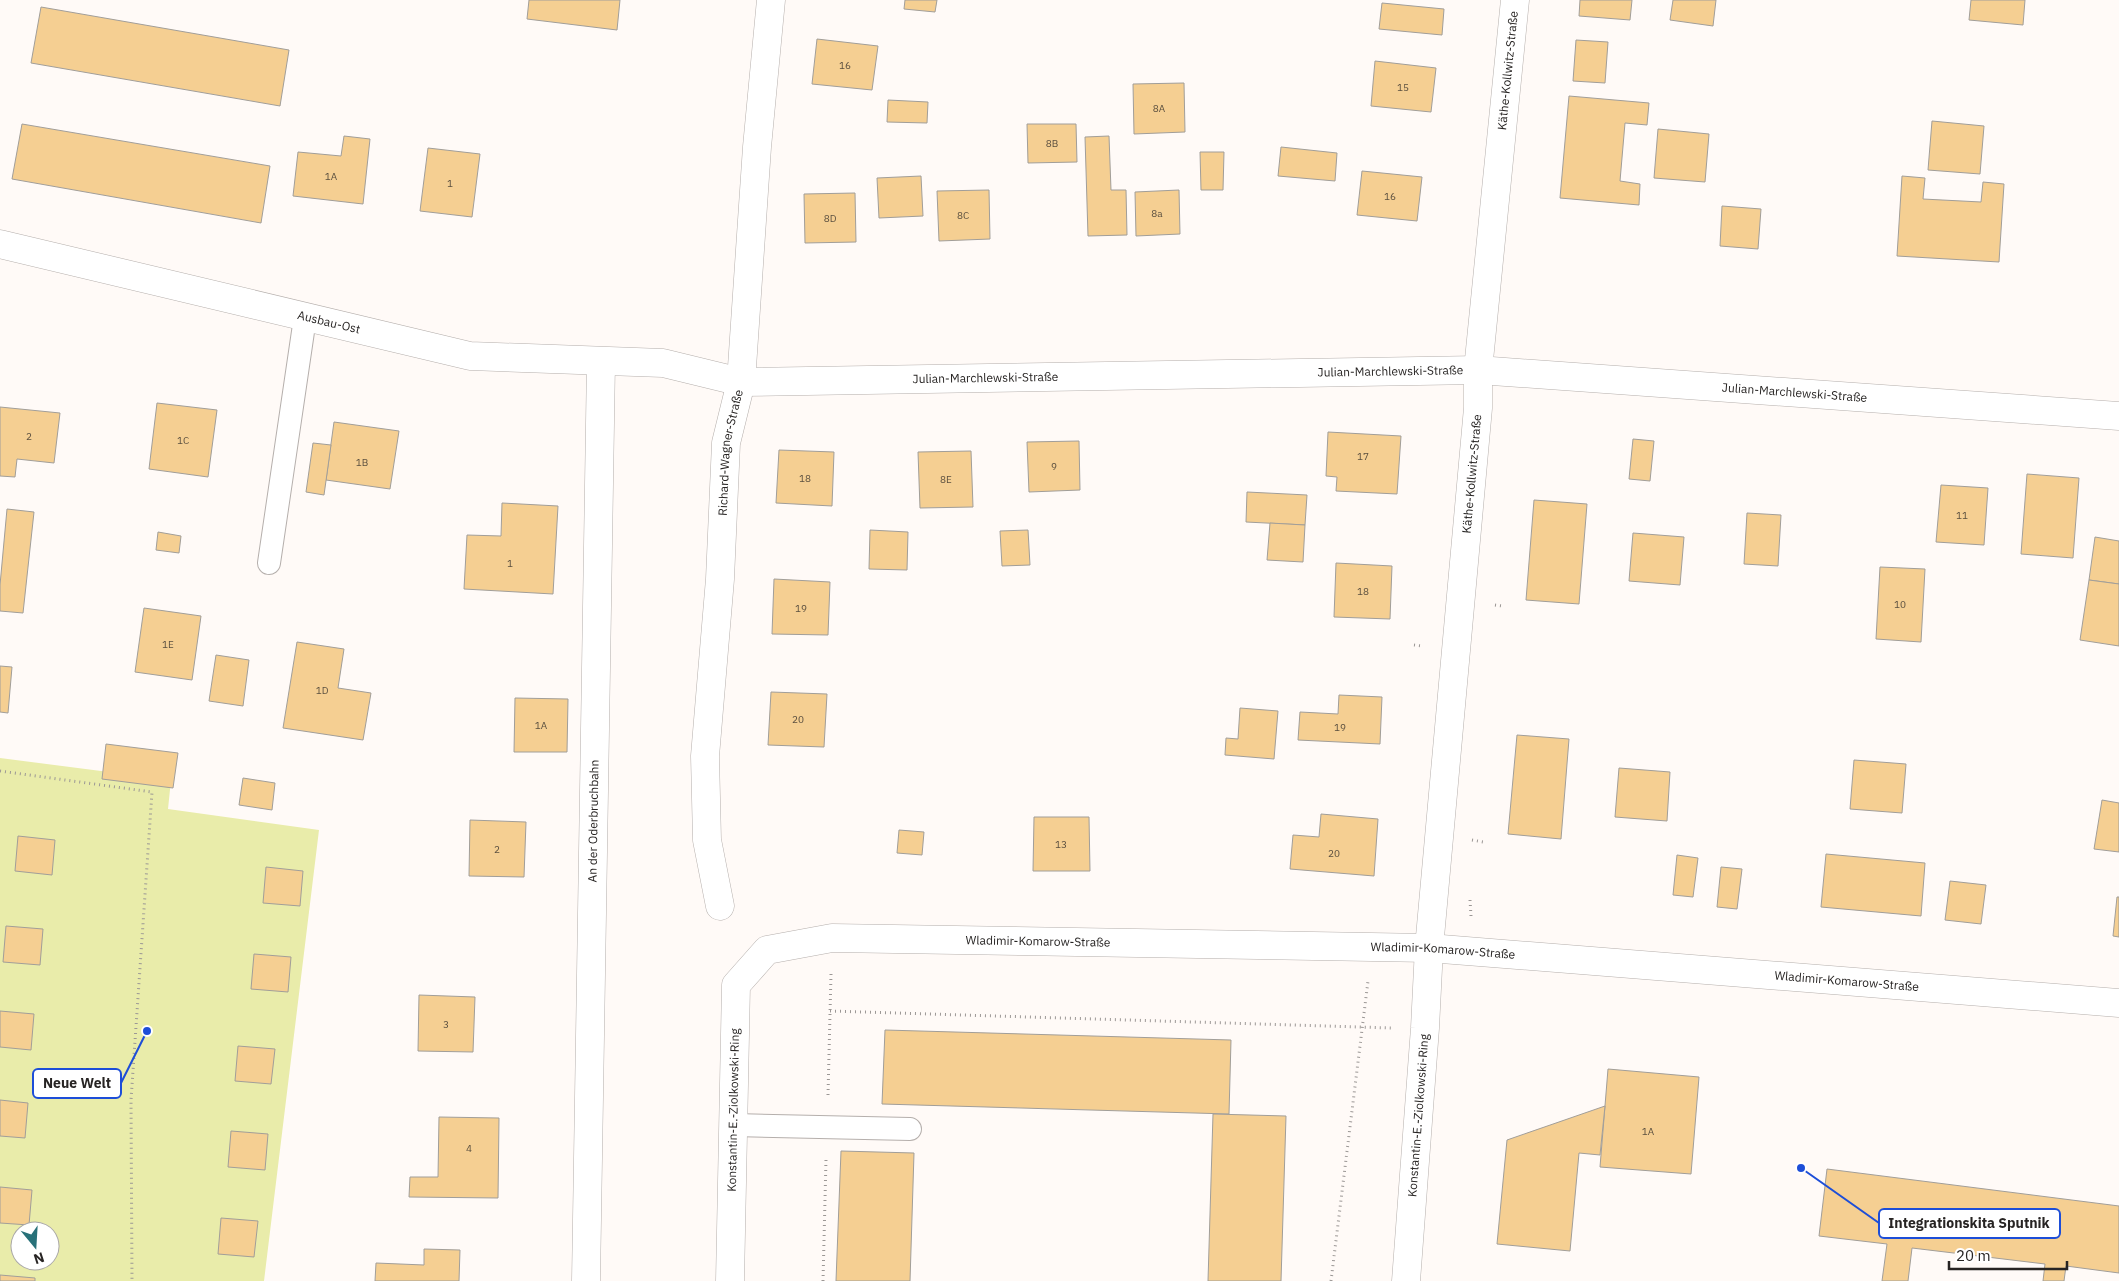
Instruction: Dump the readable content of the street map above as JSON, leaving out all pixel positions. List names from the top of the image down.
{
  "streets": {
    "street": [
      "Käthe-Kollwitz-Straße",
      "Ausbau-Ost",
      "Julian-Marchlewski-Straße",
      "Richard-Wagner-Straße",
      "An der Oderbruchbahn",
      "Wladimir-Komarow-Straße",
      "Konstantin-E.-Ziolkowski-Ring"
    ]
  },
  "crossings": [
    ["Käthe-Kollwitz-Straße", "Julian-Marchlewski-Straße"],
    ["Käthe-Kollwitz-Straße", "Wladimir-Komarow-Straße"],
    ["Käthe-Kollwitz-Straße", "Konstantin-E.-Ziolkowski-Ring"],
    ["Ausbau-Ost", "Julian-Marchlewski-Straße"],
    ["Ausbau-Ost", "An der Oderbruchbahn"],
    ["Julian-Marchlewski-Straße", "Richard-Wagner-Straße"],
    ["Wladimir-Komarow-Straße", "Konstantin-E.-Ziolkowski-Ring"]
  ],
  "places": ["Neue Welt", "Integrationskita Sputnik"],
  "house_numbers": [
    "16",
    "15",
    "8A",
    "8B",
    "1A",
    "1",
    "16",
    "8a",
    "8C",
    "8D",
    "2",
    "1C",
    "17",
    "1B",
    "9",
    "18",
    "8E",
    "11",
    "1",
    "18",
    "10",
    "19",
    "1E",
    "1D",
    "20",
    "1A",
    "19",
    "13",
    "2",
    "20",
    "3",
    "1A",
    "4"
  ],
  "scale_bar": "20 m",
  "north": "bottom"
}
